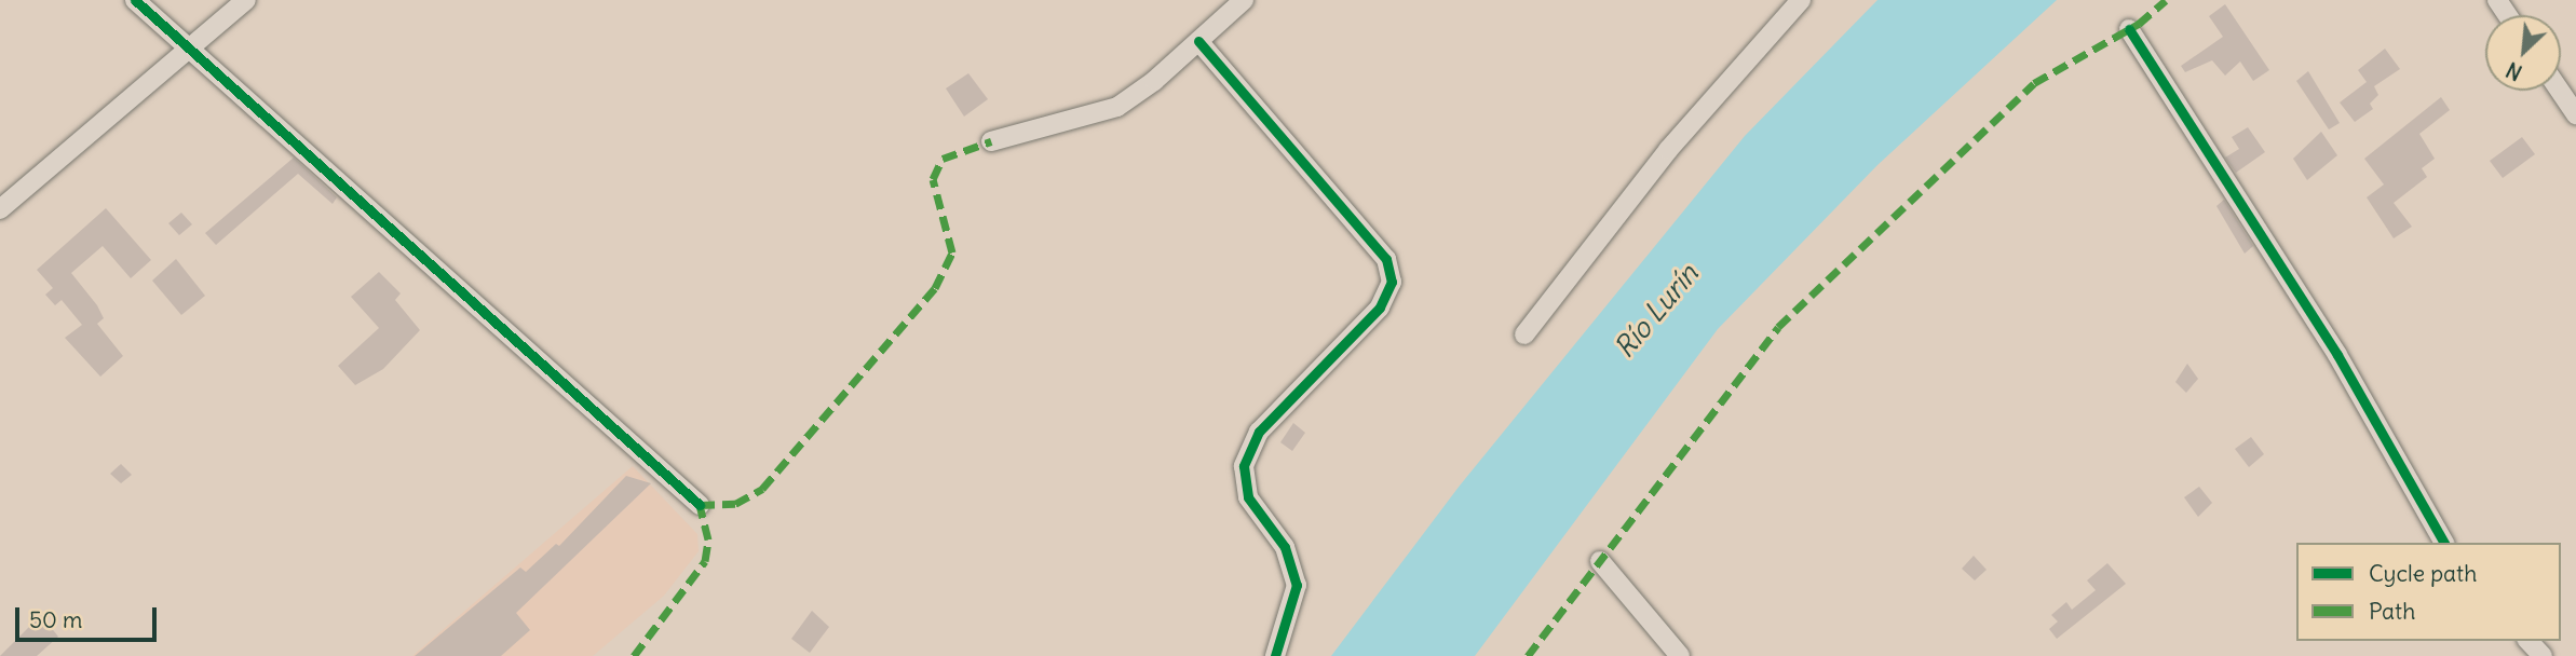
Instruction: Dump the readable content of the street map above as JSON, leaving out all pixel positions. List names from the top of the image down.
{
  "water": ["Río Lurín"],
  "legend": ["Cycle path", "Path"],
  "scale_bar": "50 m",
  "north": "bottom left"
}
